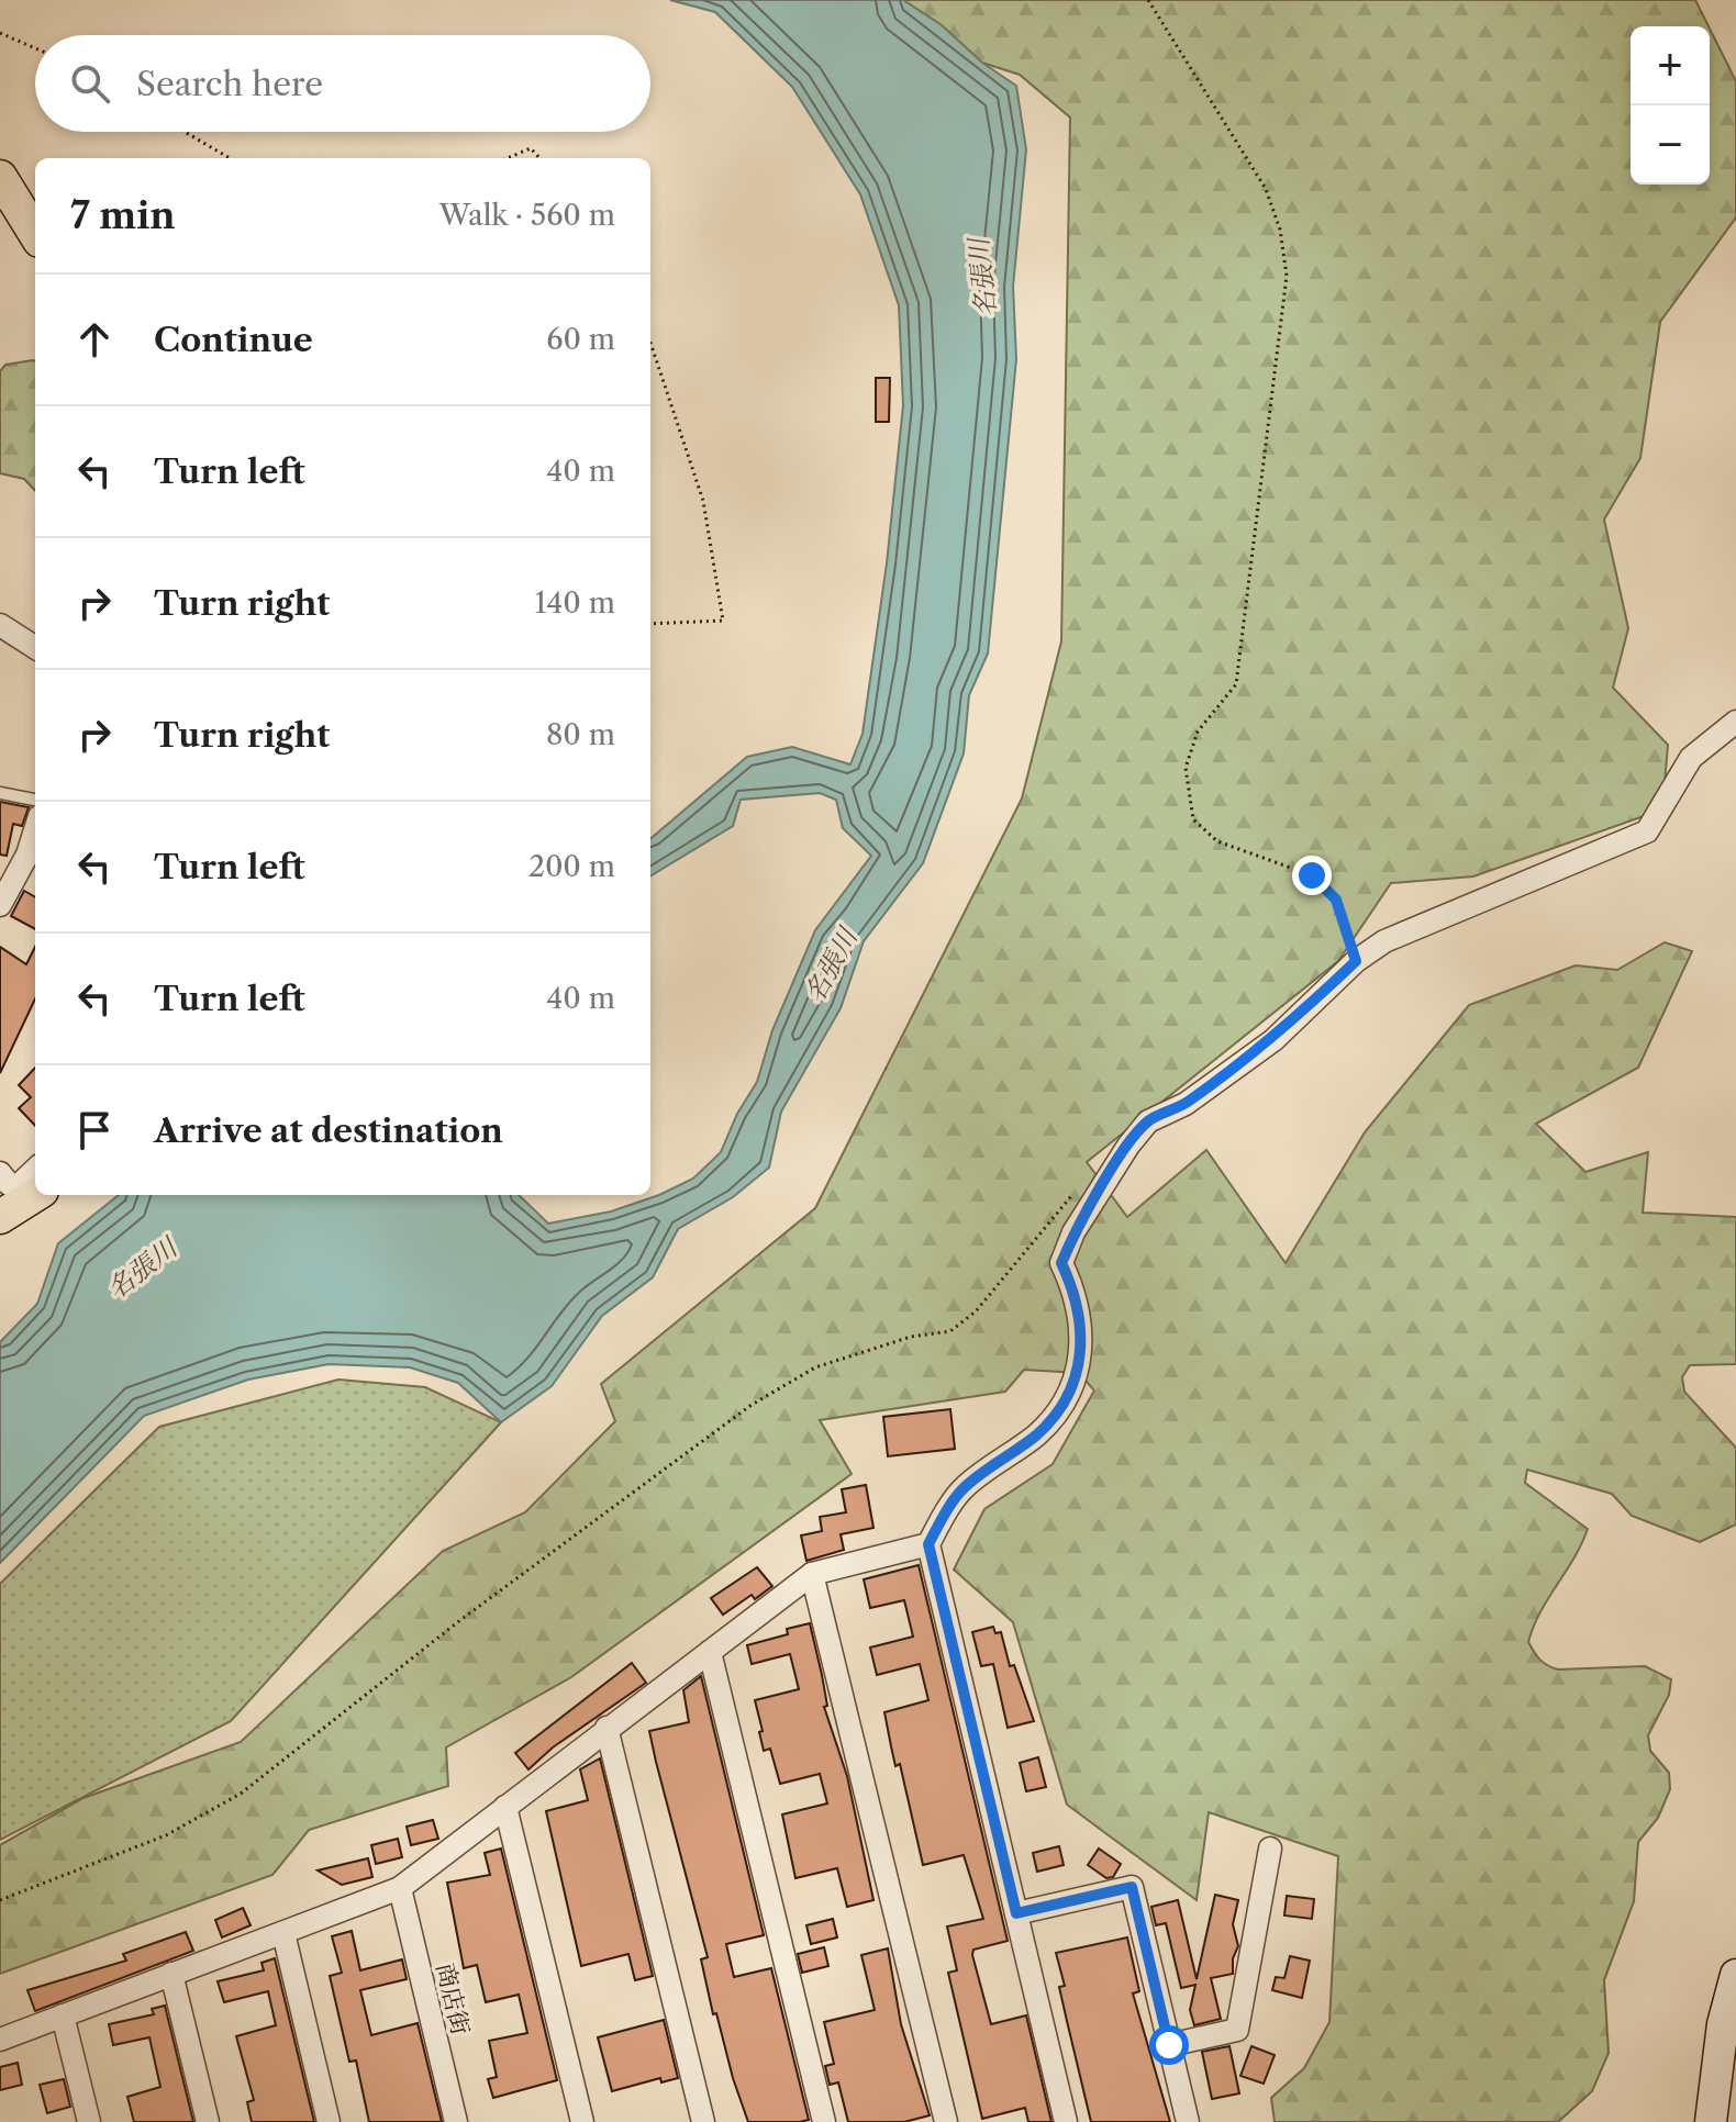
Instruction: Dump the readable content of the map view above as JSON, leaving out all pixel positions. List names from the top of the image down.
{
  "streets": {
    "street": ["商店街"]
  },
  "water": ["名張川"],
  "page": {
    "map_buttons": ["+", "−"],
    "search": "Search here",
    "heading": ["7 min", "Walk · 560 m"],
    "list": [
      ["Continue", "60 m"],
      ["Turn left", "40 m"],
      ["Turn right", "140 m"],
      ["Turn right", "80 m"],
      ["Turn left", "200 m"],
      ["Turn left", "40 m"],
      "Arrive at destination"
    ]
  }
}
